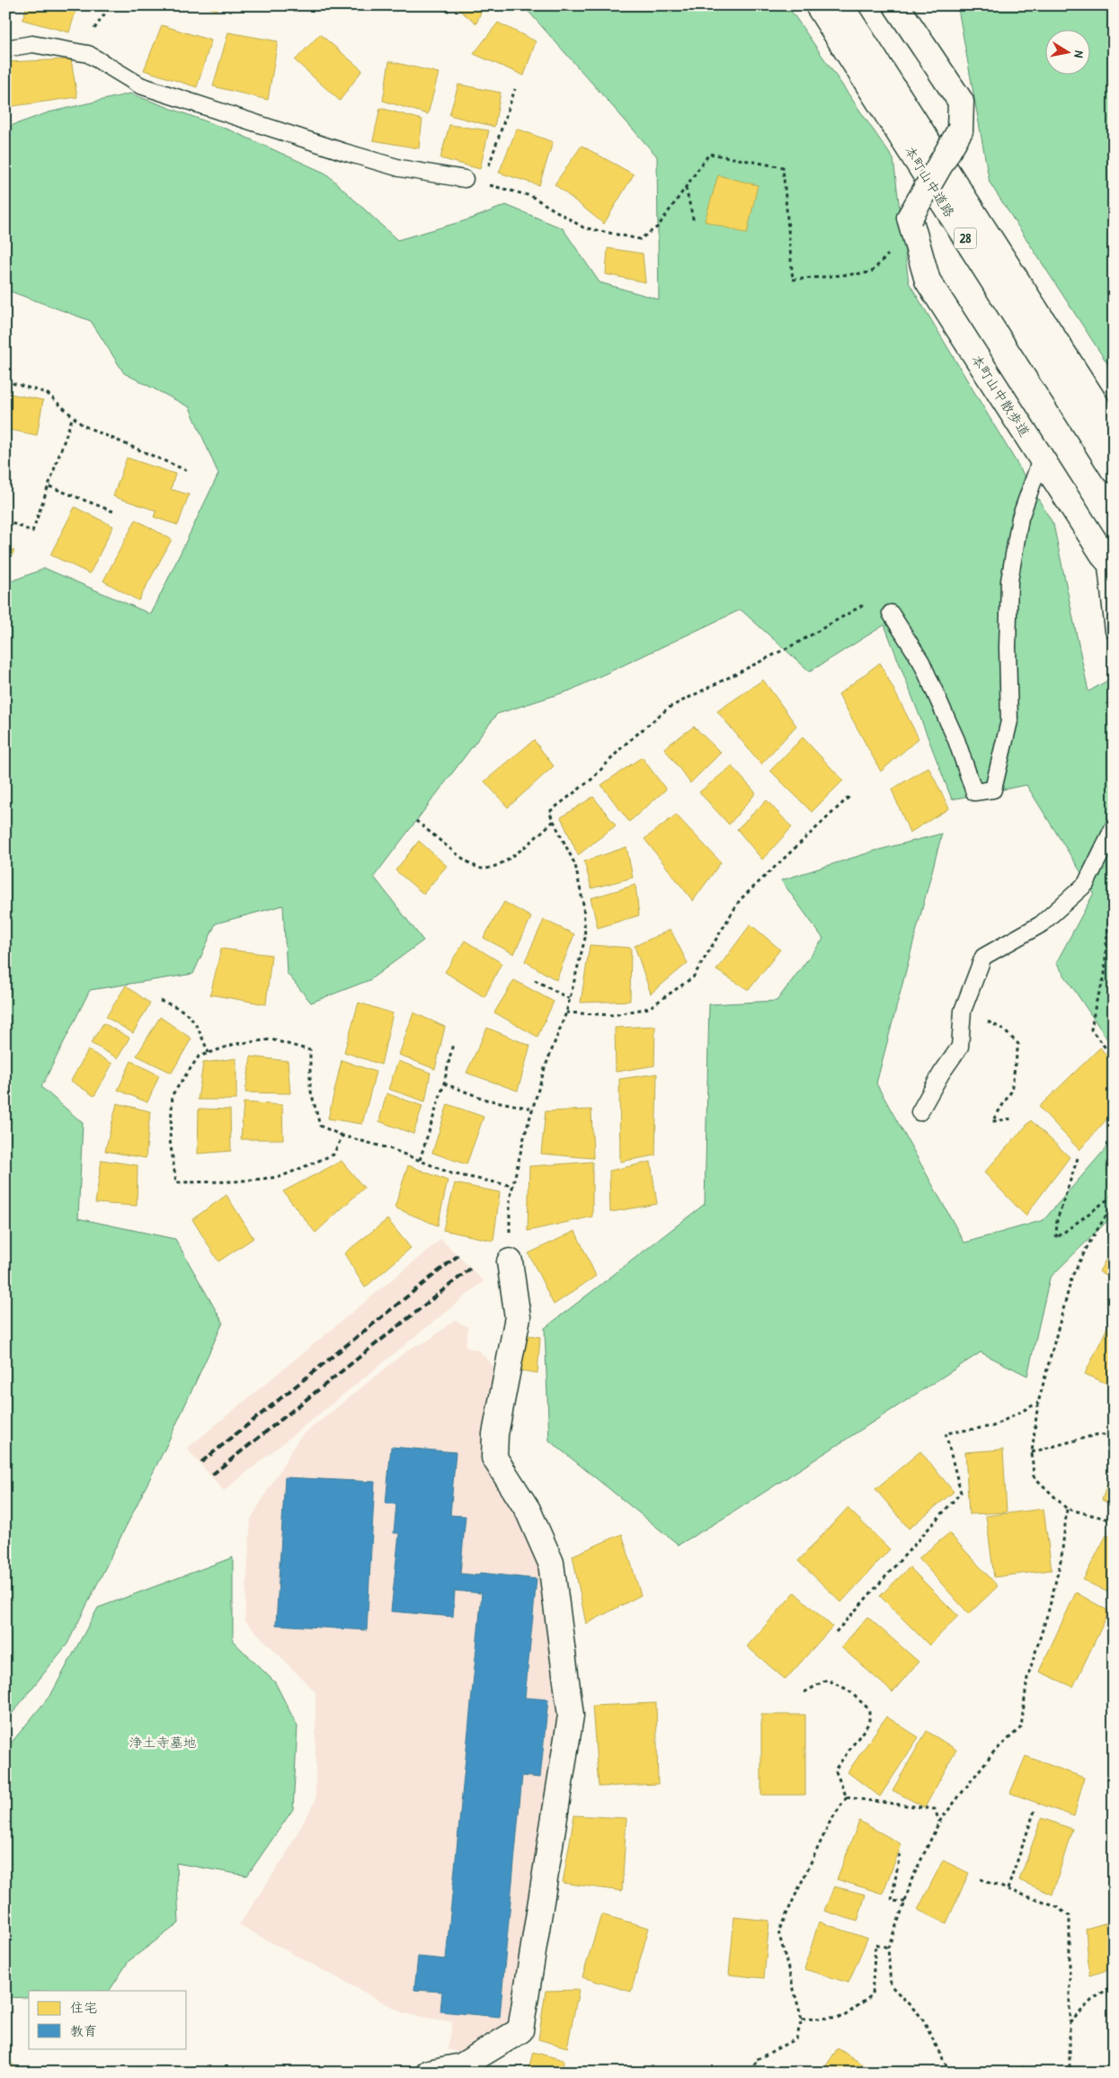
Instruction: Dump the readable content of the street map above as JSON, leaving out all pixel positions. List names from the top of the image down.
{
  "streets": {
    "main road": ["本町山中道路", "28", "本町山中散歩道"]
  },
  "parks": ["浄土寺墓地"],
  "legend": ["住宅", "教育"],
  "north": "right"
}
